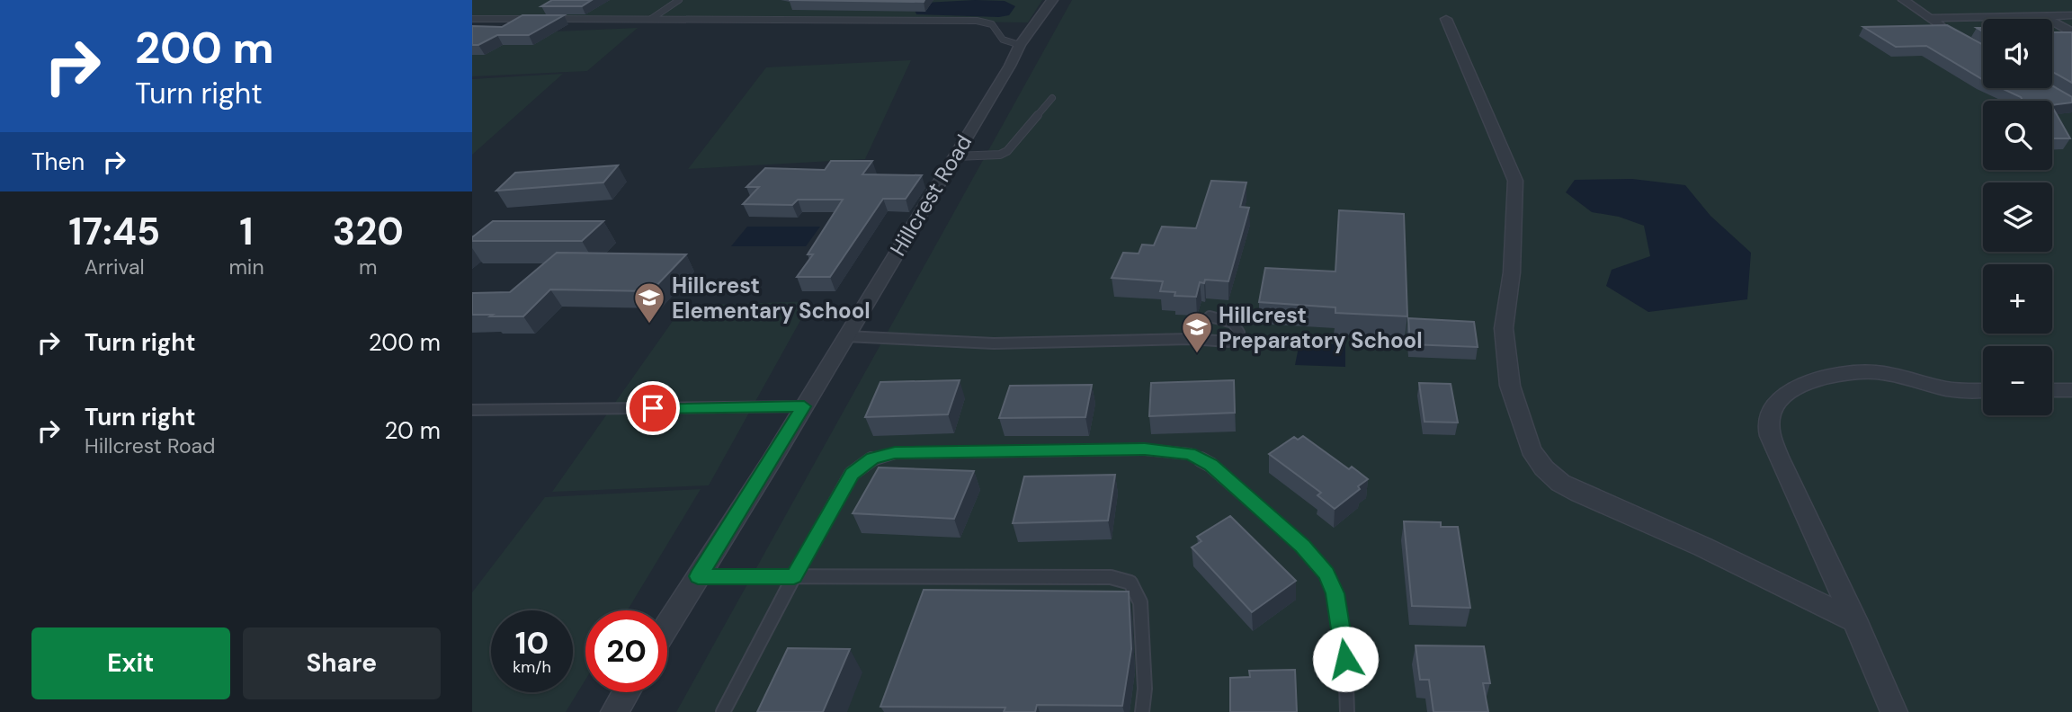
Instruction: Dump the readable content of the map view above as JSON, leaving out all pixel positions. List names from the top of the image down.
{
  "streets": {
    "street": ["Hillcrest Road"]
  },
  "places": {
    "school or university": ["Hillcrest Elementary School", "Hillcrest Preparatory School"]
  },
  "page": {
    "turn": ["200 m", "Turn right"],
    "map_buttons": ["+", "−"],
    "then": "Then",
    "eta": [
      "17:45",
      "Arrival",
      "1",
      "min",
      "320",
      "m"
    ],
    "list": [
      {
        "name": "Turn right",
        "value": "200 m"
      },
      {
        "name": "Turn right",
        "note": "Hillcrest Road",
        "value": "20 m"
      }
    ],
    "speed": "10 km/h",
    "limit": "20",
    "buttons": ["Exit", "Share"]
  }
}
